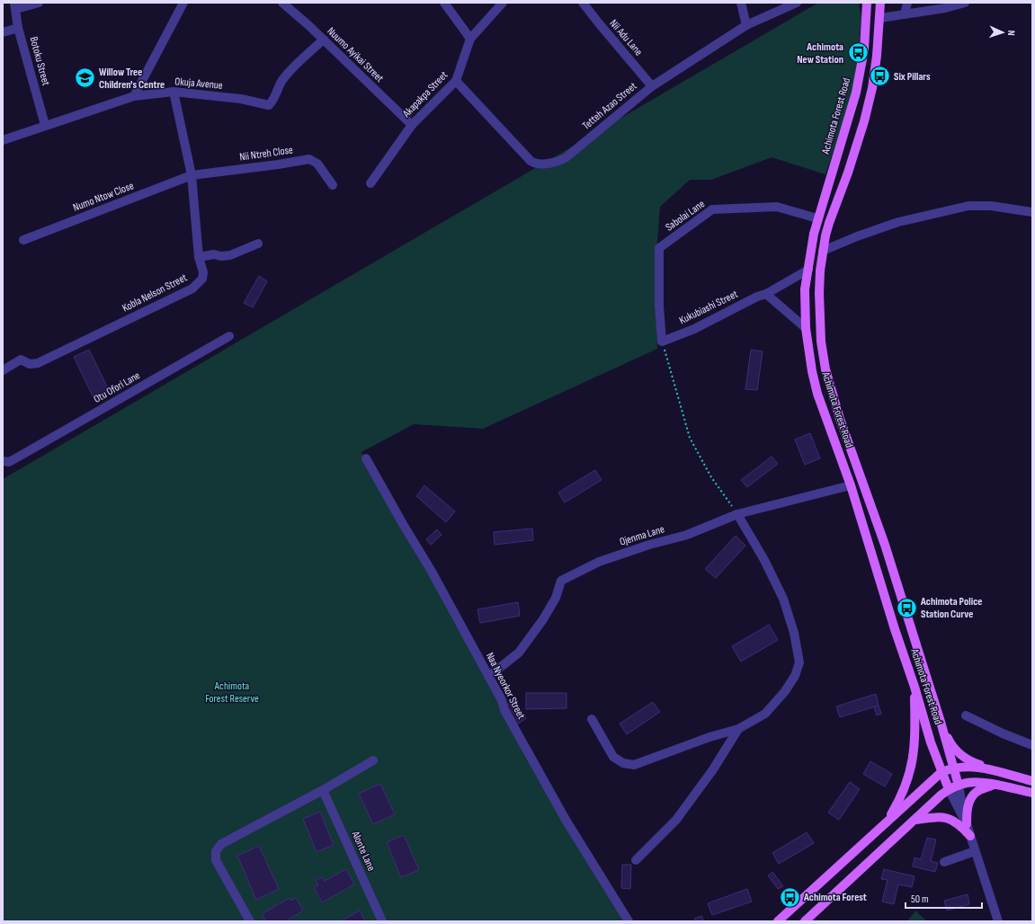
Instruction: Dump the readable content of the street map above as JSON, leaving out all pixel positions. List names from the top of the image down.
{
  "streets": {
    "main road": ["Achimota Forest Road"],
    "street": [
      "Nii Adu Lane",
      "Nuumo Ayikai Street",
      "Botoku Street",
      "Okuja Avenue",
      "Akapakpa Street",
      "Tetteh Azao Street",
      "Nii Ntreh Close",
      "Numo Ntow Close",
      "Sabolai Lane",
      "Kobla Nelson Street",
      "Kukubiashi Street",
      "Otu Ofori Lane",
      "Ojenma Lane",
      "Naa Nyeorkor Street",
      "Alonte Lane"
    ]
  },
  "crossings": [
    ["Nii Adu Lane", "Tetteh Azao Street"],
    ["Nuumo Ayikai Street", "Okuja Avenue"],
    ["Nuumo Ayikai Street", "Akapakpa Street"],
    ["Botoku Street", "Okuja Avenue"],
    ["Okuja Avenue", "Kobla Nelson Street"],
    ["Akapakpa Street", "Tetteh Azao Street"],
    ["Achimota Forest Road", "Sabolai Lane"],
    ["Achimota Forest Road", "Kukubiashi Street"],
    ["Achimota Forest Road", "Ojenma Lane"],
    ["Nii Ntreh Close", "Numo Ntow Close"],
    ["Nii Ntreh Close", "Kobla Nelson Street"],
    ["Numo Ntow Close", "Kobla Nelson Street"],
    ["Sabolai Lane", "Kukubiashi Street"],
    ["Ojenma Lane", "Naa Nyeorkor Street"]
  ],
  "parks": ["Achimota Forest Reserve"],
  "places": {
    "bus stop": [
      "Achimota New Station",
      "Six Pillars",
      "Achimota Police Station Curve",
      "Achimota Forest"
    ],
    "school or university": ["Willow Tree Children's Centre"]
  },
  "scale_bar": "50 m",
  "north": "right"
}
